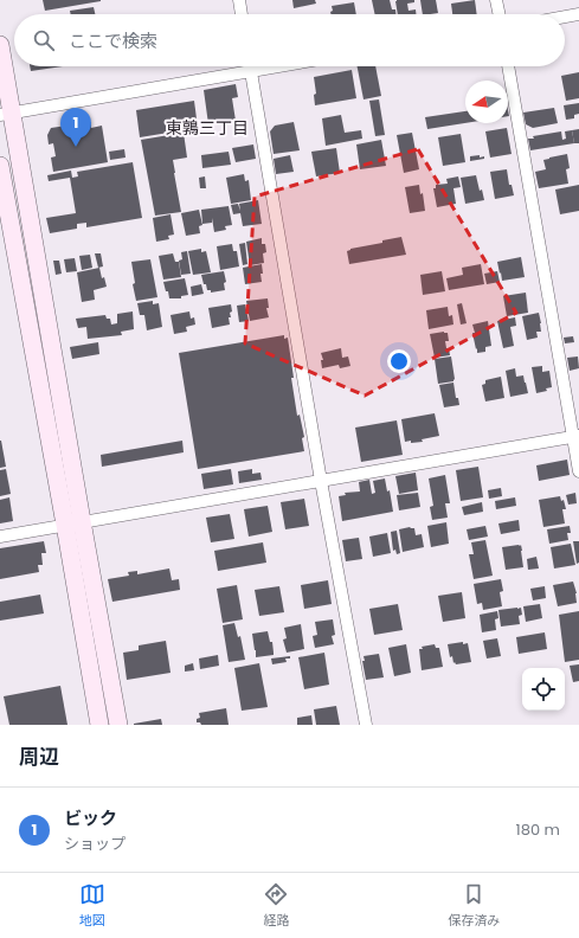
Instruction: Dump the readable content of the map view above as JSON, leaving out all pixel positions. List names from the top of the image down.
{
  "districts": ["東鶉三丁目"],
  "north": "left",
  "page": {
    "search": "ここで検索",
    "pins": "1",
    "heading": "周辺",
    "list": [
      {
        "mark": "1",
        "name": "ビック",
        "note": "ショップ",
        "value": "180 m"
      }
    ],
    "nav": ["地図", "経路", "保存済み"]
  }
}
